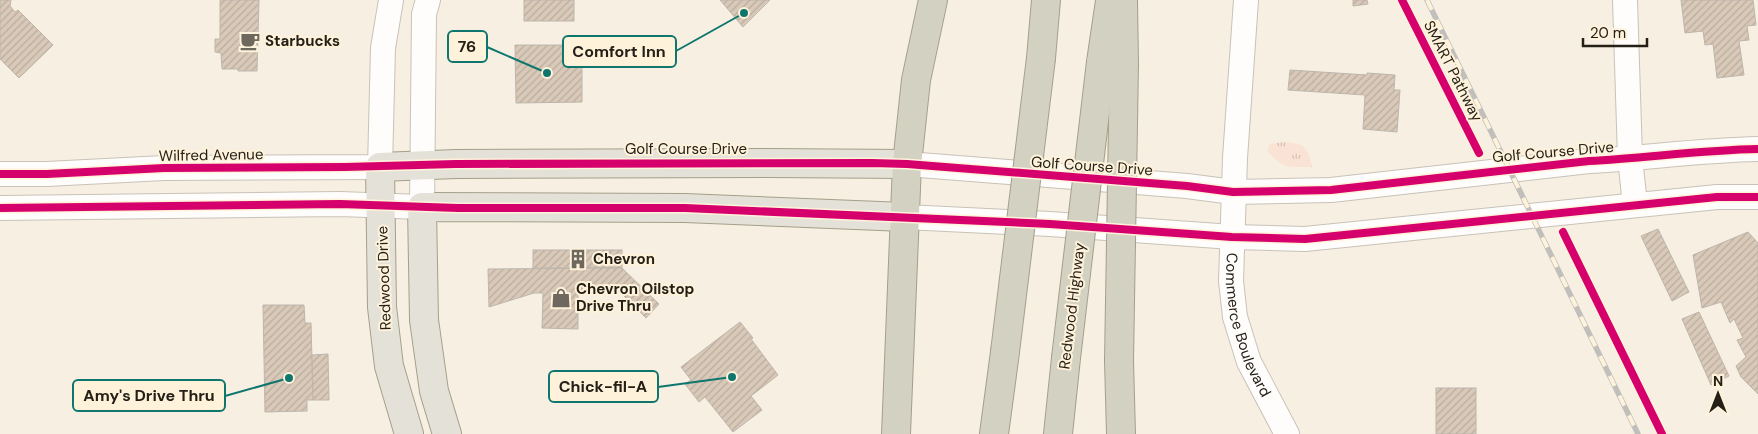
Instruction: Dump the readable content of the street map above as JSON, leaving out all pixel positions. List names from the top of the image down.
{
  "streets": {
    "highway": ["Redwood Highway"],
    "main road": ["Golf Course Drive", "Wilfred Avenue", "Redwood Drive"],
    "street": ["Commerce Boulevard"],
    "cycle path": ["SMART Pathway"]
  },
  "crossings": [
    ["Golf Course Drive", "Wilfred Avenue"],
    ["Golf Course Drive", "Commerce Boulevard"],
    ["Wilfred Avenue", "Redwood Drive"]
  ],
  "places": {
    "other": [
      "Comfort Inn",
      "76",
      "Chick-fil-A",
      "Amy's Drive Thru"
    ],
    "cafe": ["Starbucks"],
    "building": ["Chevron"],
    "shop": ["Chevron Oilstop Drive Thru"]
  },
  "scale_bar": "20 m",
  "north": "top"
}
